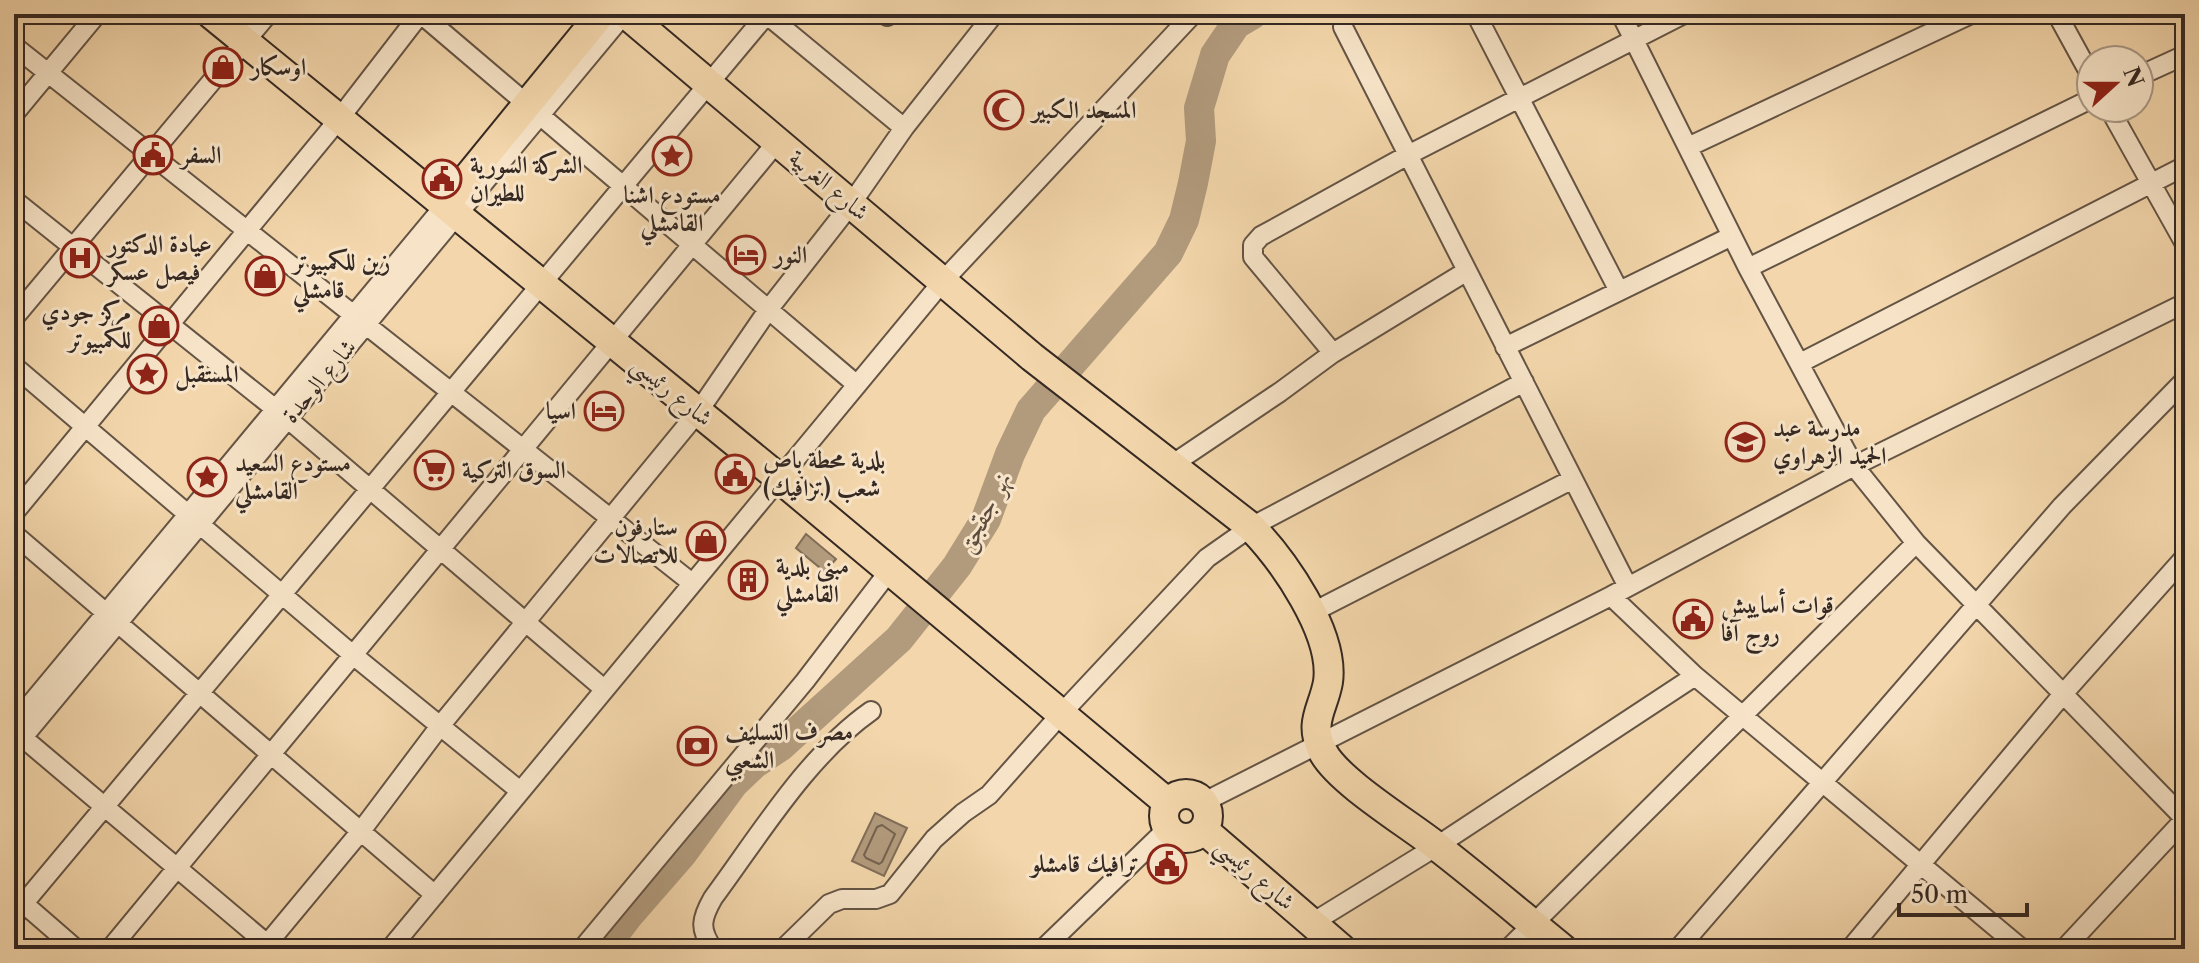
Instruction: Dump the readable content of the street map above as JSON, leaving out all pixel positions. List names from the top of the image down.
{
  "streets": {
    "highway": ["شارع الغربية", "شارع الوحدة", "شارع رئيسي"]
  },
  "crossings": [
    ["شارع الغربية", "شارع الوحدة"],
    ["شارع الوحدة", "شارع رئيسي"]
  ],
  "water": ["نهر جقجق"],
  "places": {
    "shop": [
      "اوسكار",
      "زين للكمبيوتر قامشلي",
      "مركز جودي للكمبيوتر",
      "ستارفون للاتصالات"
    ],
    "mosque": ["المسجد الكبير"],
    "public building": [
      "السفر",
      "الشركة السورية للطيران",
      "بلدية محطة باص شعب (ترافيك)",
      "قوات أساييش روج آفا",
      "ترافيك قامشلو"
    ],
    "place": ["مستودع اشنا القامشلي", "المستقبل", "مستودع السعيد القامشلي"],
    "hotel": ["النور", "اسيا"],
    "hospital": ["عيادة الدكتور فيصل عسكر"],
    "school or university": ["مدرسة عبد الحميد الزهراوي"],
    "supermarket": ["السوق التركية"],
    "building": ["مبنى بلدية القامشلي"],
    "bank": ["مصرف التسليف الشعبي"]
  },
  "scale_bar": "50 m",
  "north": "right"
}
